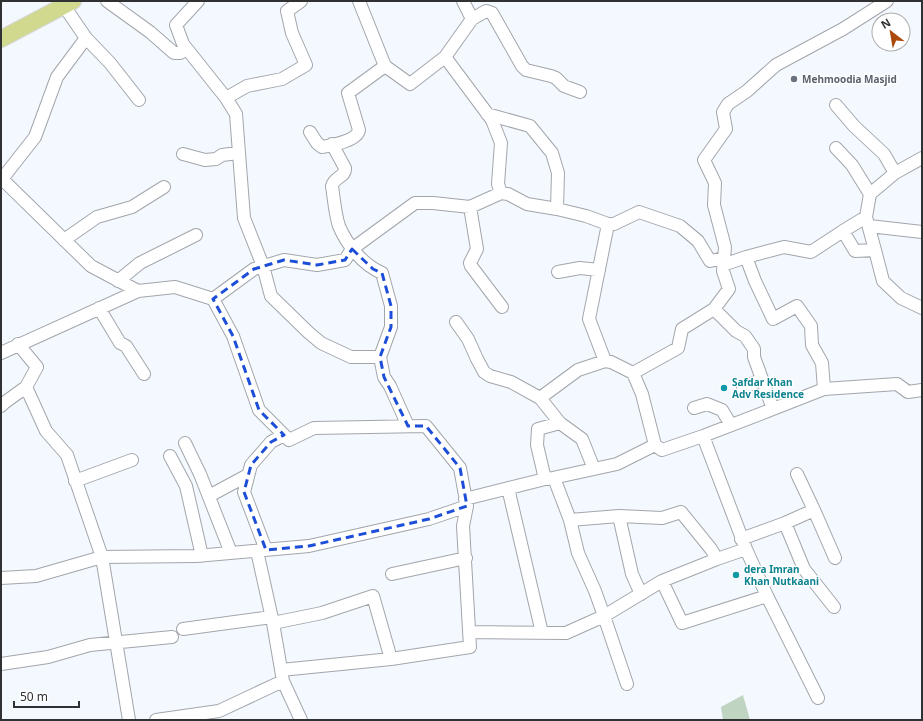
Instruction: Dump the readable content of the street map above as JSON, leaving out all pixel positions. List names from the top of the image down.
{
  "places": ["Mehmoodia Masjid", "Safdar Khan Adv Residence", "dera Imran Khan Nutkaani"],
  "scale_bar": "50 m",
  "north": "top left"
}
